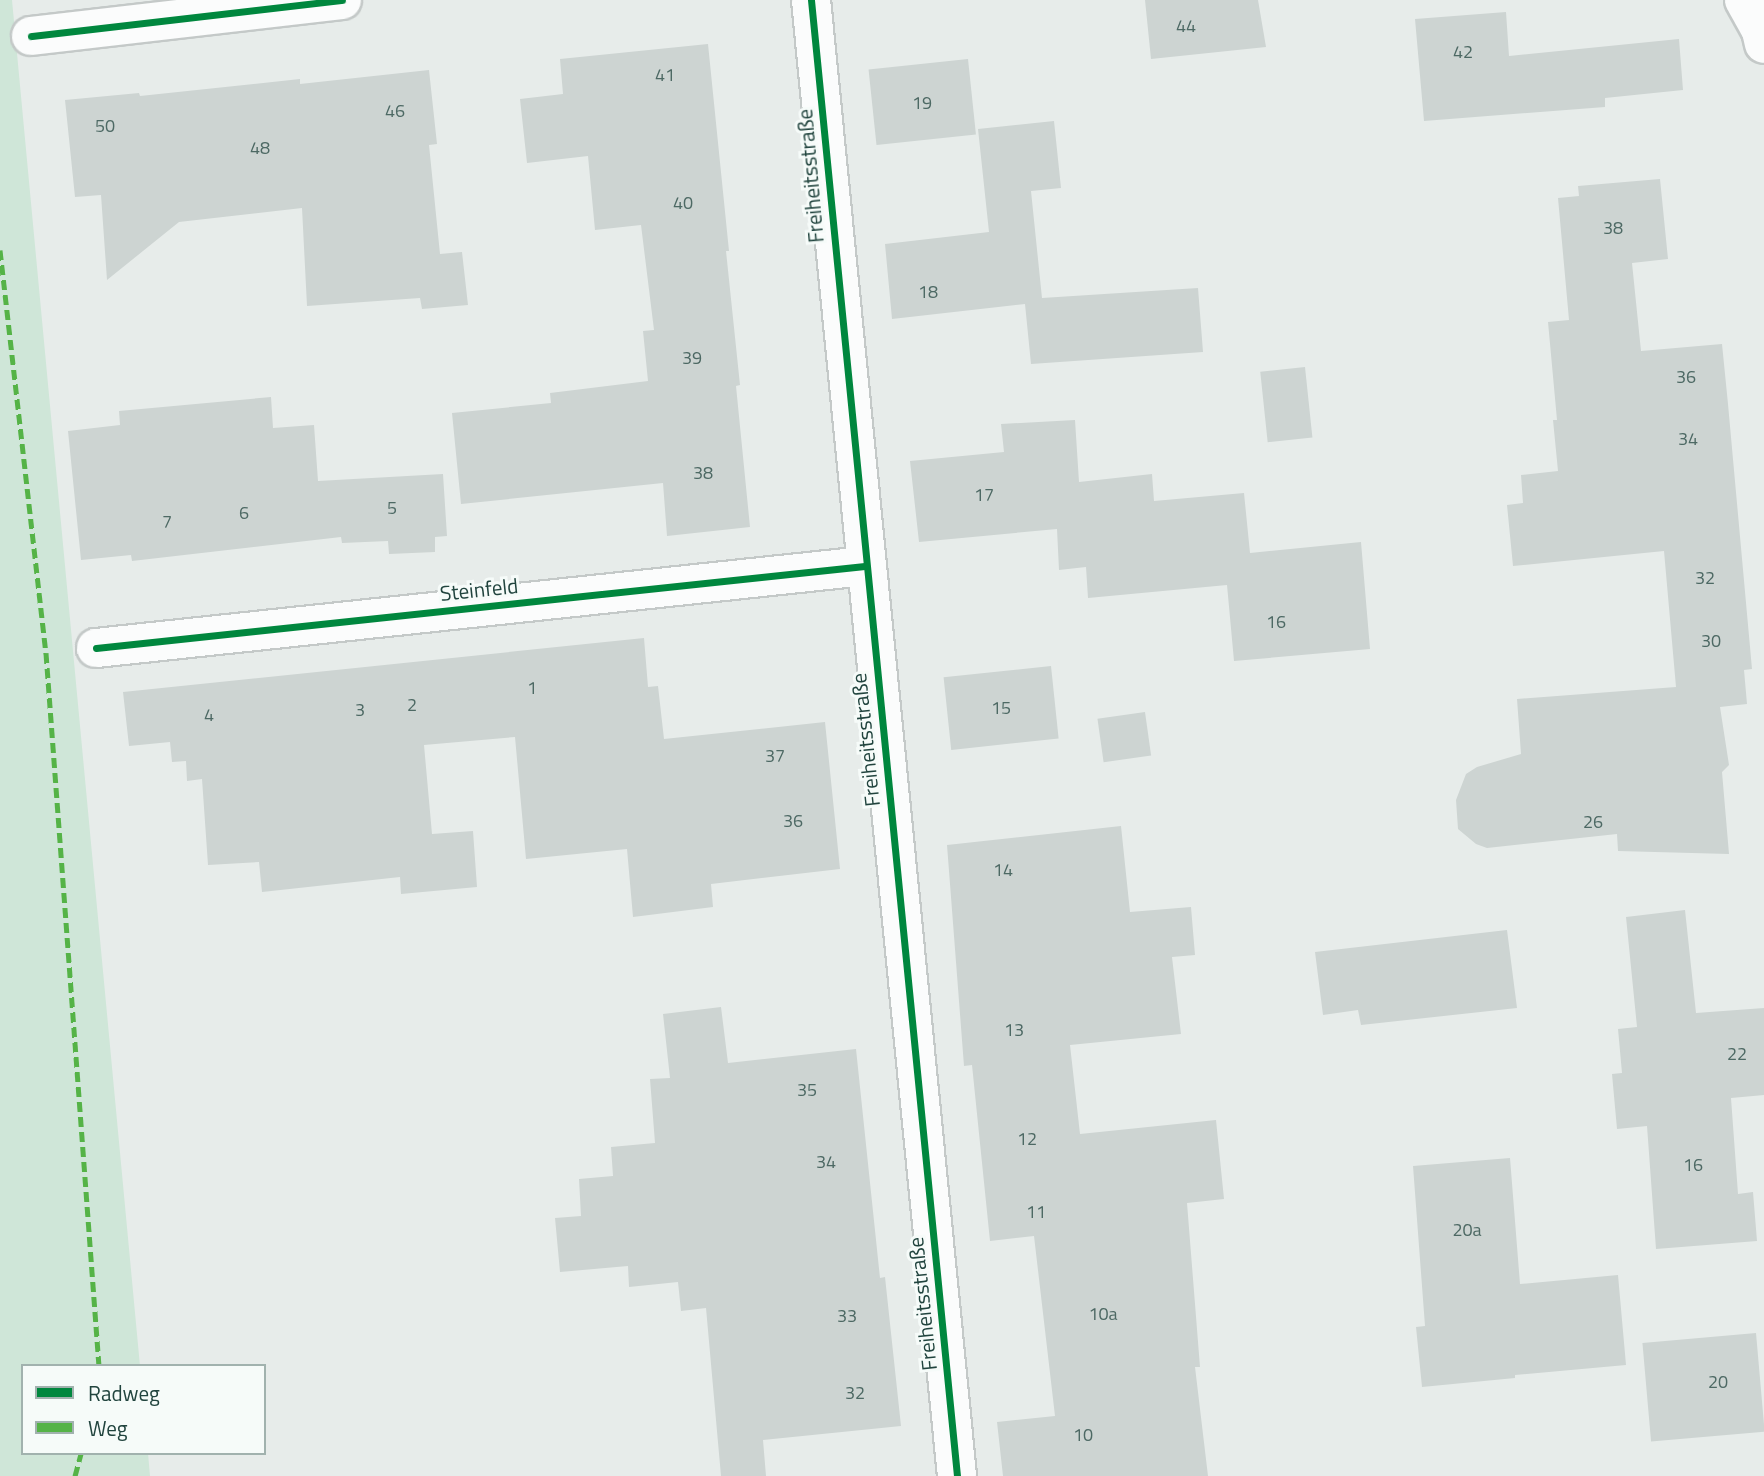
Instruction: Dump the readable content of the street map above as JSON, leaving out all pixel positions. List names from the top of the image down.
{
  "streets": {
    "street": ["Freiheitsstraße", "Steinfeld"]
  },
  "crossings": [
    ["Freiheitsstraße", "Steinfeld"]
  ],
  "house_numbers": [
    "44",
    "42",
    "41",
    "19",
    "46",
    "50",
    "48",
    "40",
    "38",
    "18",
    "39",
    "36",
    "34",
    "38",
    "17",
    "5",
    "6",
    "7",
    "32",
    "16",
    "30",
    "1",
    "2",
    "15",
    "3",
    "4",
    "37",
    "36",
    "26",
    "14",
    "13",
    "22",
    "35",
    "12",
    "34",
    "16",
    "11",
    "20a",
    "10a",
    "33",
    "20",
    "32",
    "10"
  ],
  "legend": ["Radweg", "Weg"]
}
